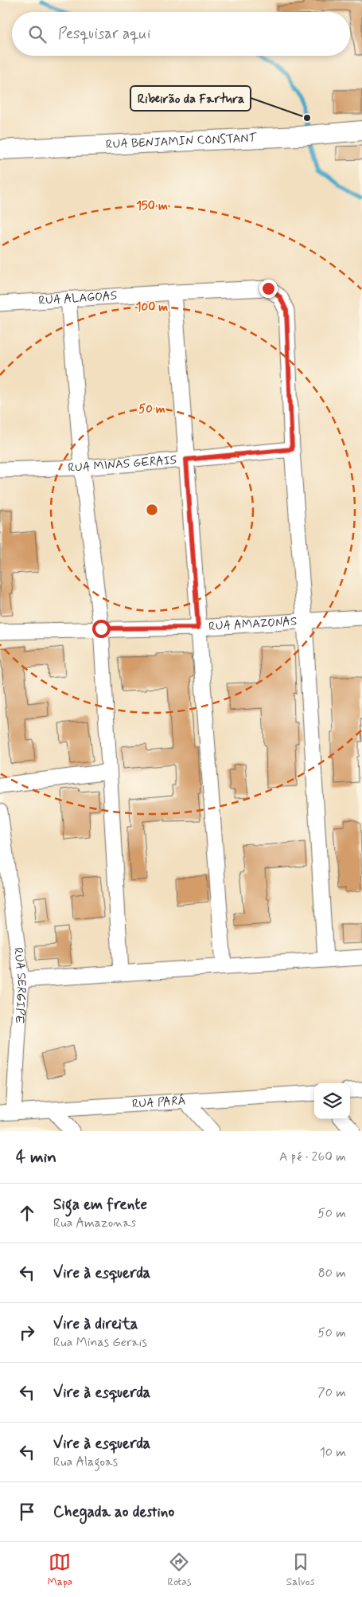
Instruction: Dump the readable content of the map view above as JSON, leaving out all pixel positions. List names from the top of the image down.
{
  "streets": {
    "street": [
      "RUA BENJAMIN CONSTANT",
      "RUA ALAGOAS",
      "RUA MINAS GERAIS",
      "RUA AMAZONAS",
      "RUA SERGIPE",
      "RUA PARÁ"
    ]
  },
  "crossings": [
    ["RUA ALAGOAS", "RUA MINAS GERAIS"],
    ["RUA SERGIPE", "RUA PARÁ"]
  ],
  "places": ["Ribeirão da Fartura"],
  "page": {
    "search": "Pesquisar aqui",
    "heading": ["4 min", "A pé · 260 m"],
    "list": [
      ["Siga em frente", "Rua Amazonas", "50 m"],
      ["Vire à esquerda", "80 m"],
      ["Vire à direita", "Rua Minas Gerais", "50 m"],
      ["Vire à esquerda", "70 m"],
      ["Vire à esquerda", "Rua Alagoas", "10 m"],
      "Chegada ao destino"
    ],
    "nav": ["Mapa", "Rotas", "Salvos"]
  },
  "rings": ["150 m", "100 m", "50 m"]
}
